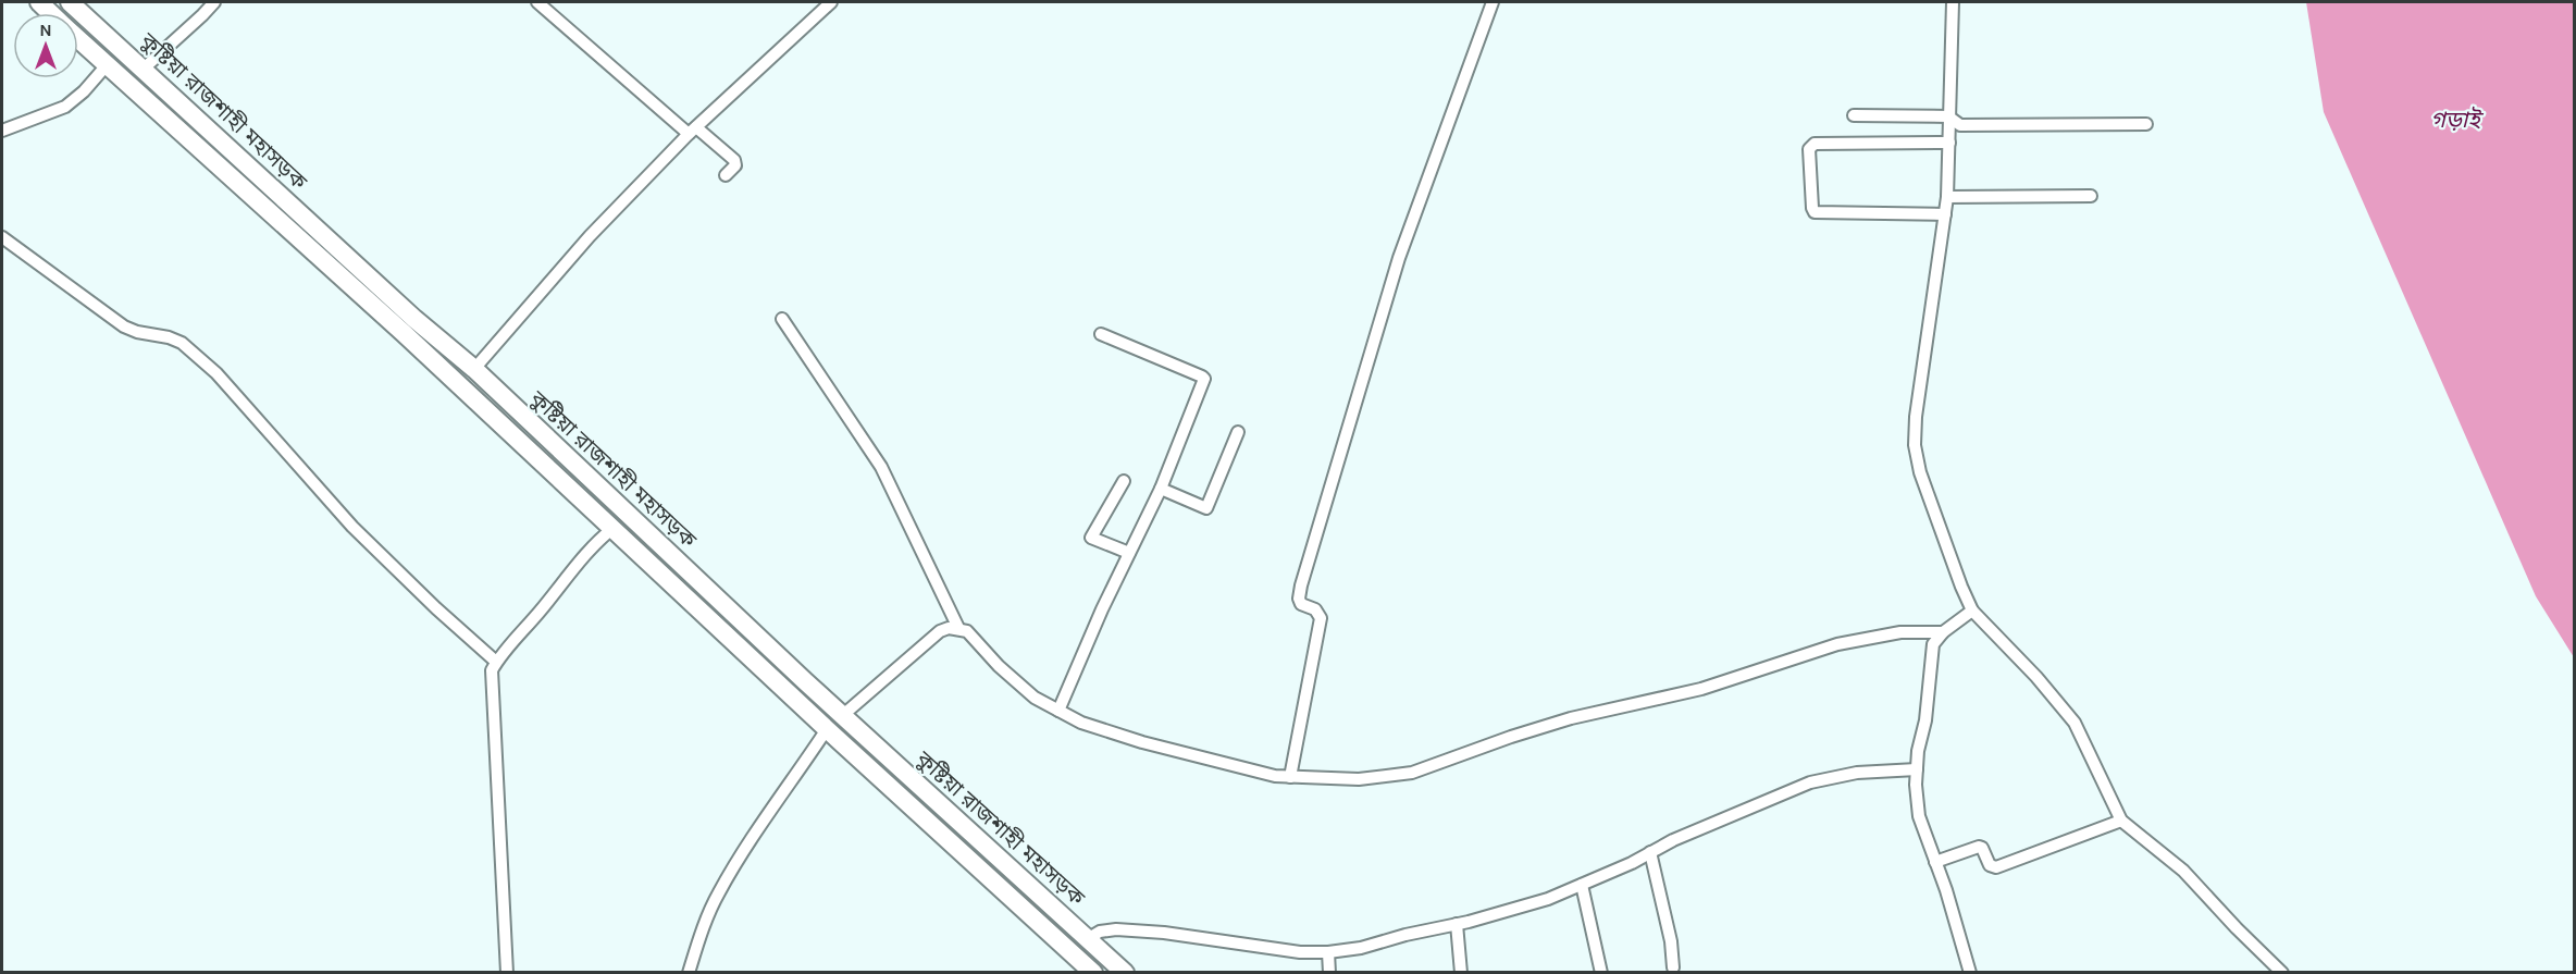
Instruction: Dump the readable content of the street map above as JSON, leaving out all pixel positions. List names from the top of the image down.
{
  "streets": {
    "highway": ["কুষ্টিয়া রাজশাহী মহাসড়ক"]
  },
  "water": ["গড়াই"],
  "north": "top"
}
